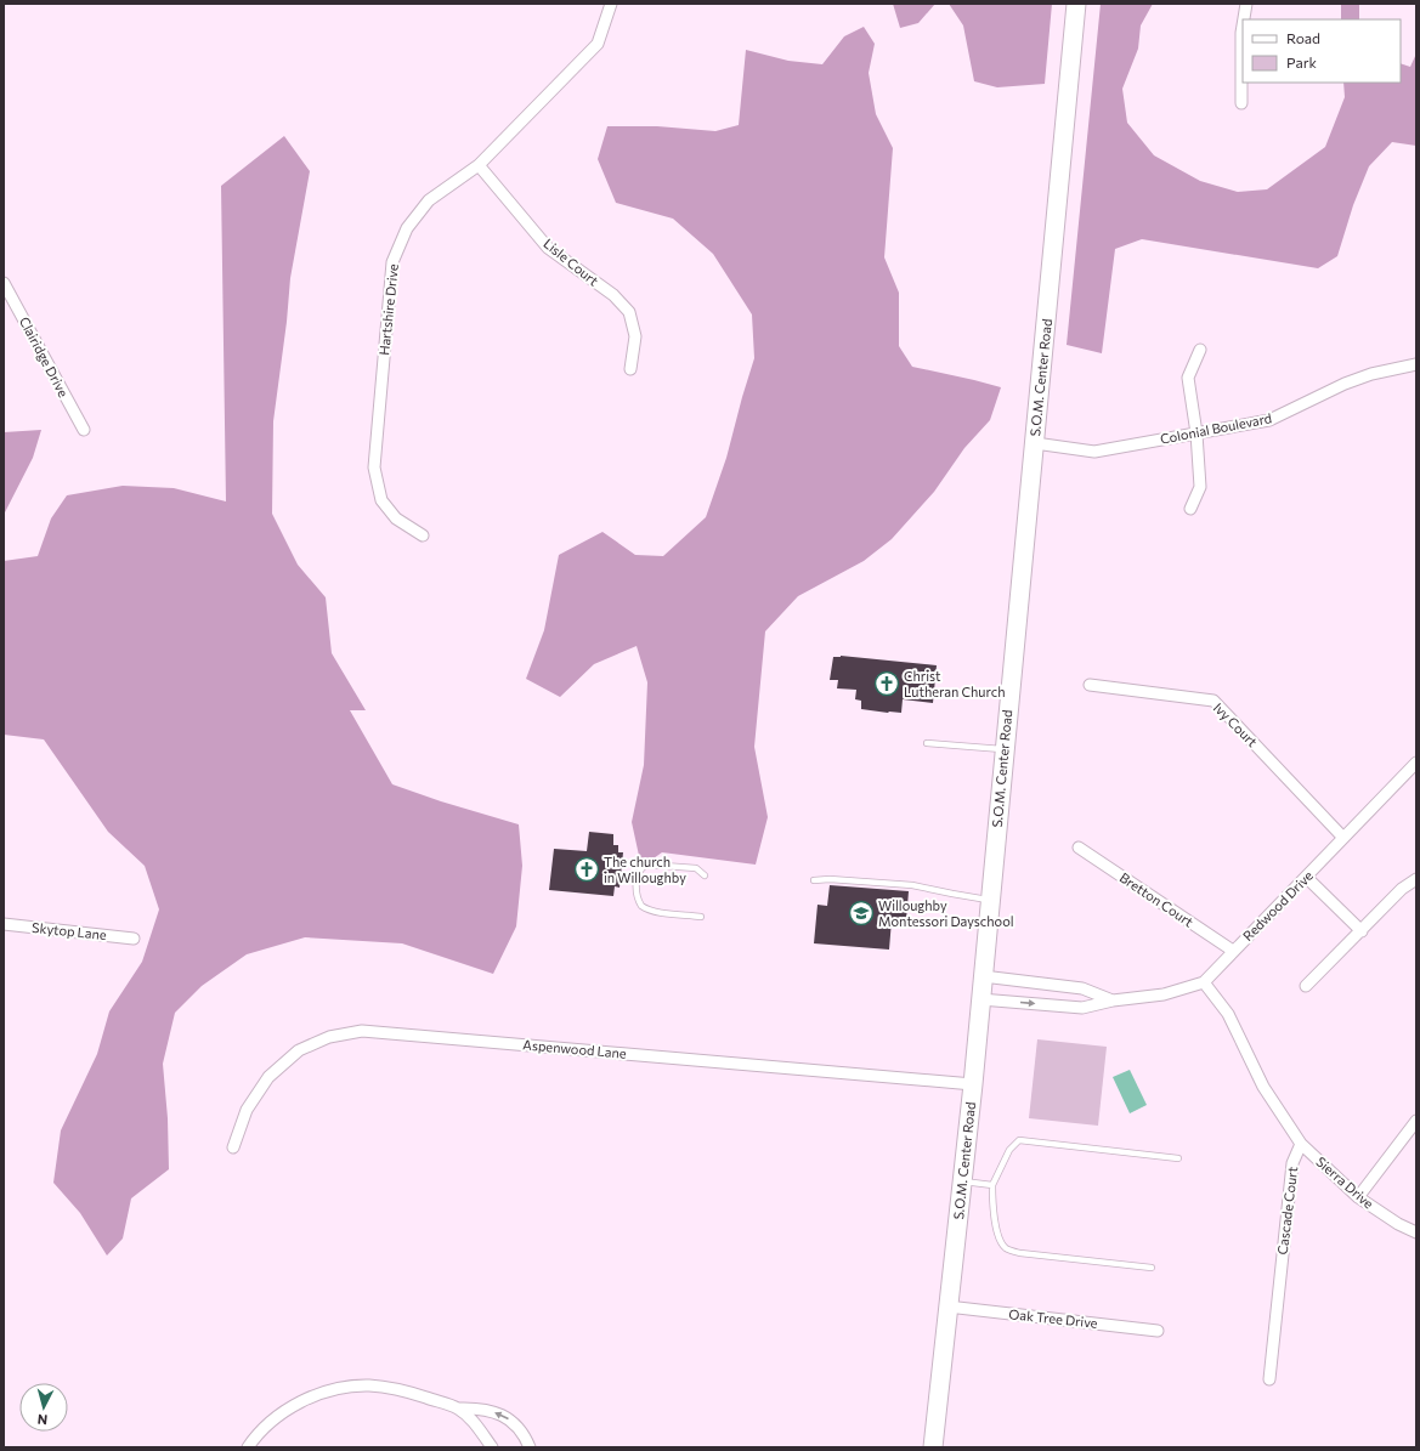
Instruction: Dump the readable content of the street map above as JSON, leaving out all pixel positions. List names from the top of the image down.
{
  "streets": {
    "main road": ["S.O.M. Center Road"],
    "street": [
      "Lisle Court",
      "Hartshire Drive",
      "Clairidge Drive",
      "Colonial Boulevard",
      "Ivy Court",
      "Bretton Court",
      "Redwood Drive",
      "Skytop Lane",
      "Aspenwood Lane",
      "Sierra Drive",
      "Cascade Court",
      "Oak Tree Drive"
    ]
  },
  "crossings": [
    ["Lisle Court", "Hartshire Drive"],
    ["S.O.M. Center Road", "Colonial Boulevard"],
    ["S.O.M. Center Road", "Aspenwood Lane"],
    ["S.O.M. Center Road", "Oak Tree Drive"],
    ["Ivy Court", "Redwood Drive"],
    ["Bretton Court", "Redwood Drive"],
    ["Sierra Drive", "Cascade Court"]
  ],
  "places": {
    "church": ["Christ Lutheran Church", "The church in Willoughby"],
    "school or university": ["Willoughby Montessori Dayschool"]
  },
  "legend": ["Road", "Park"],
  "north": "bottom"
}
